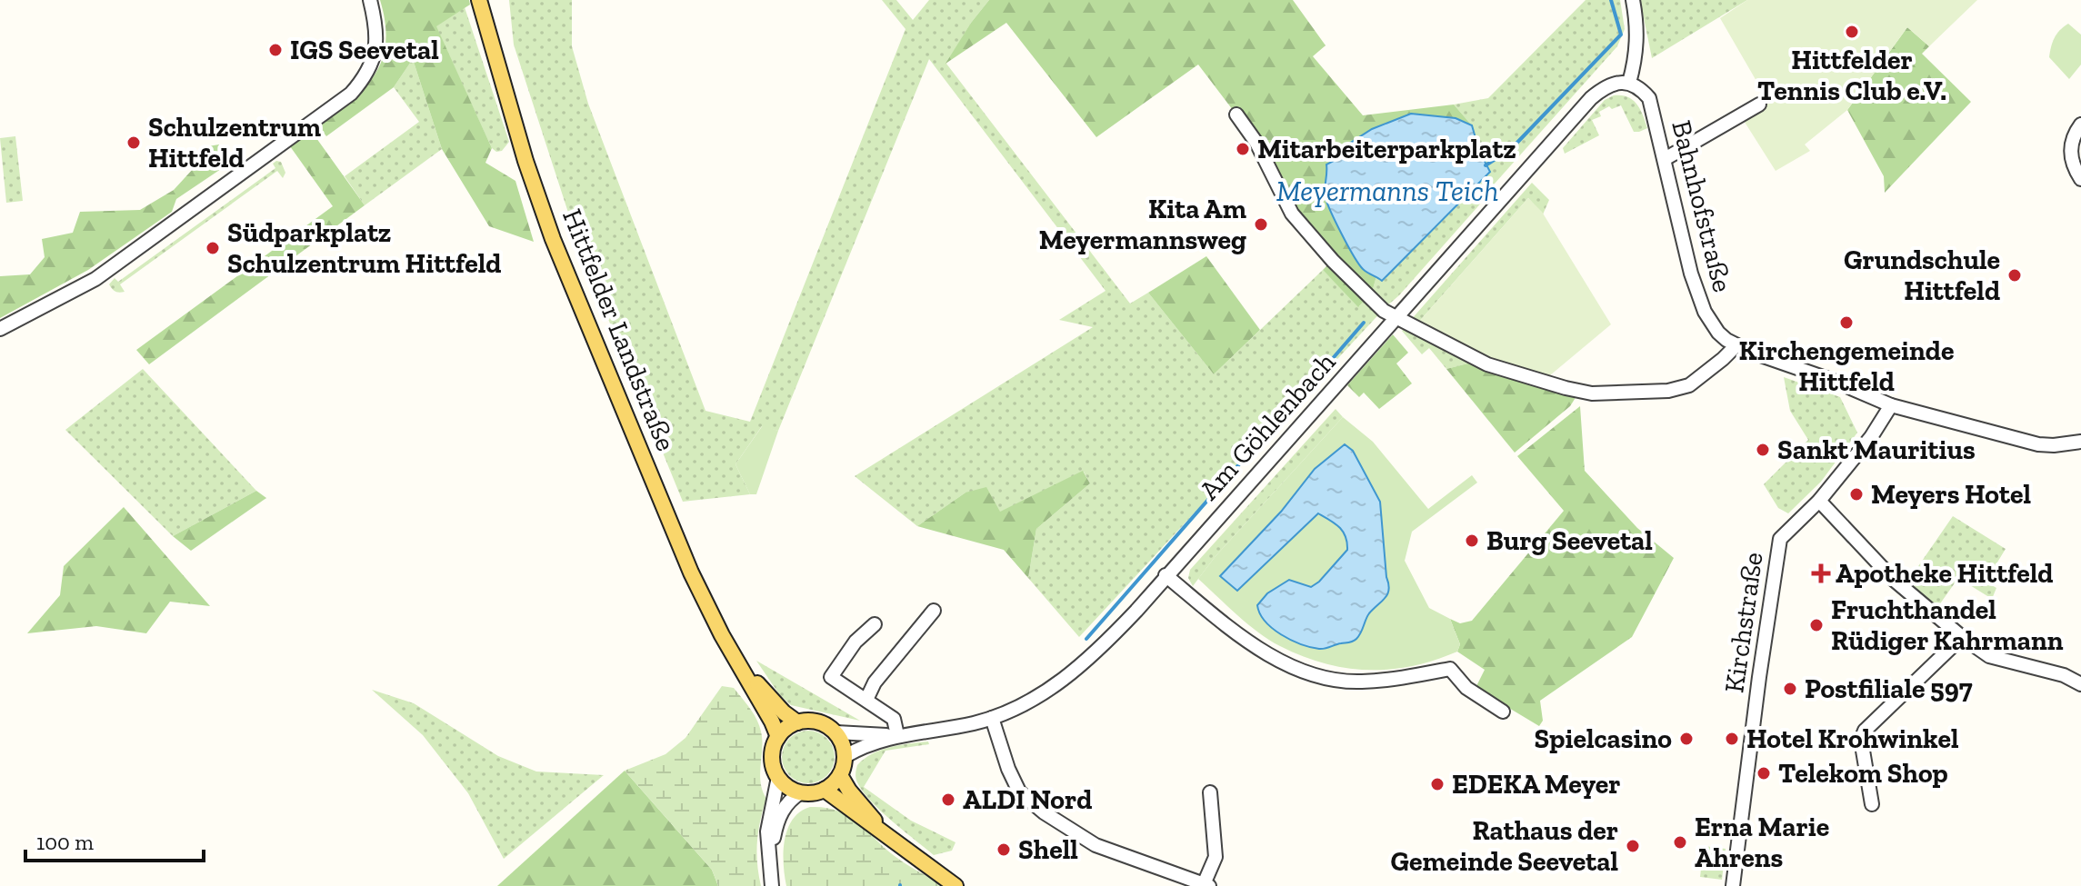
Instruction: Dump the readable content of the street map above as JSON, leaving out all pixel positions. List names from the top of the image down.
{
  "streets": {
    "main road": ["Hittfelder Landstraße"],
    "street": ["Bahnhofstraße", "Am Göhlenbach", "Kirchstraße"]
  },
  "crossings": [
    ["Bahnhofstraße", "Am Göhlenbach"],
    ["Bahnhofstraße", "Kirchstraße"],
    ["Hittfelder Landstraße", "Am Göhlenbach"]
  ],
  "water": ["Meyermanns Teich"],
  "places": {
    "other": [
      "Hittfelder Tennis Club e.V.",
      "IGS Seevetal",
      "Schulzentrum Hittfeld",
      "Mitarbeiterparkplatz",
      "Kita Am Meyermannsweg",
      "Südparkplatz Schulzentrum Hittfeld",
      "Grundschule Hittfeld",
      "Kirchengemeinde Hittfeld",
      "Sankt Mauritius",
      "Meyers Hotel",
      "Burg Seevetal",
      "Fruchthandel Rüdiger Kahrmann",
      "Postfiliale 597",
      "Spielcasino",
      "Hotel Krohwinkel",
      "Telekom Shop",
      "EDEKA Meyer",
      "ALDI Nord",
      "Erna Marie Ahrens",
      "Rathaus der Gemeinde Seevetal",
      "Shell"
    ],
    "health": ["Apotheke Hittfeld"]
  },
  "scale_bar": "100 m"
}
